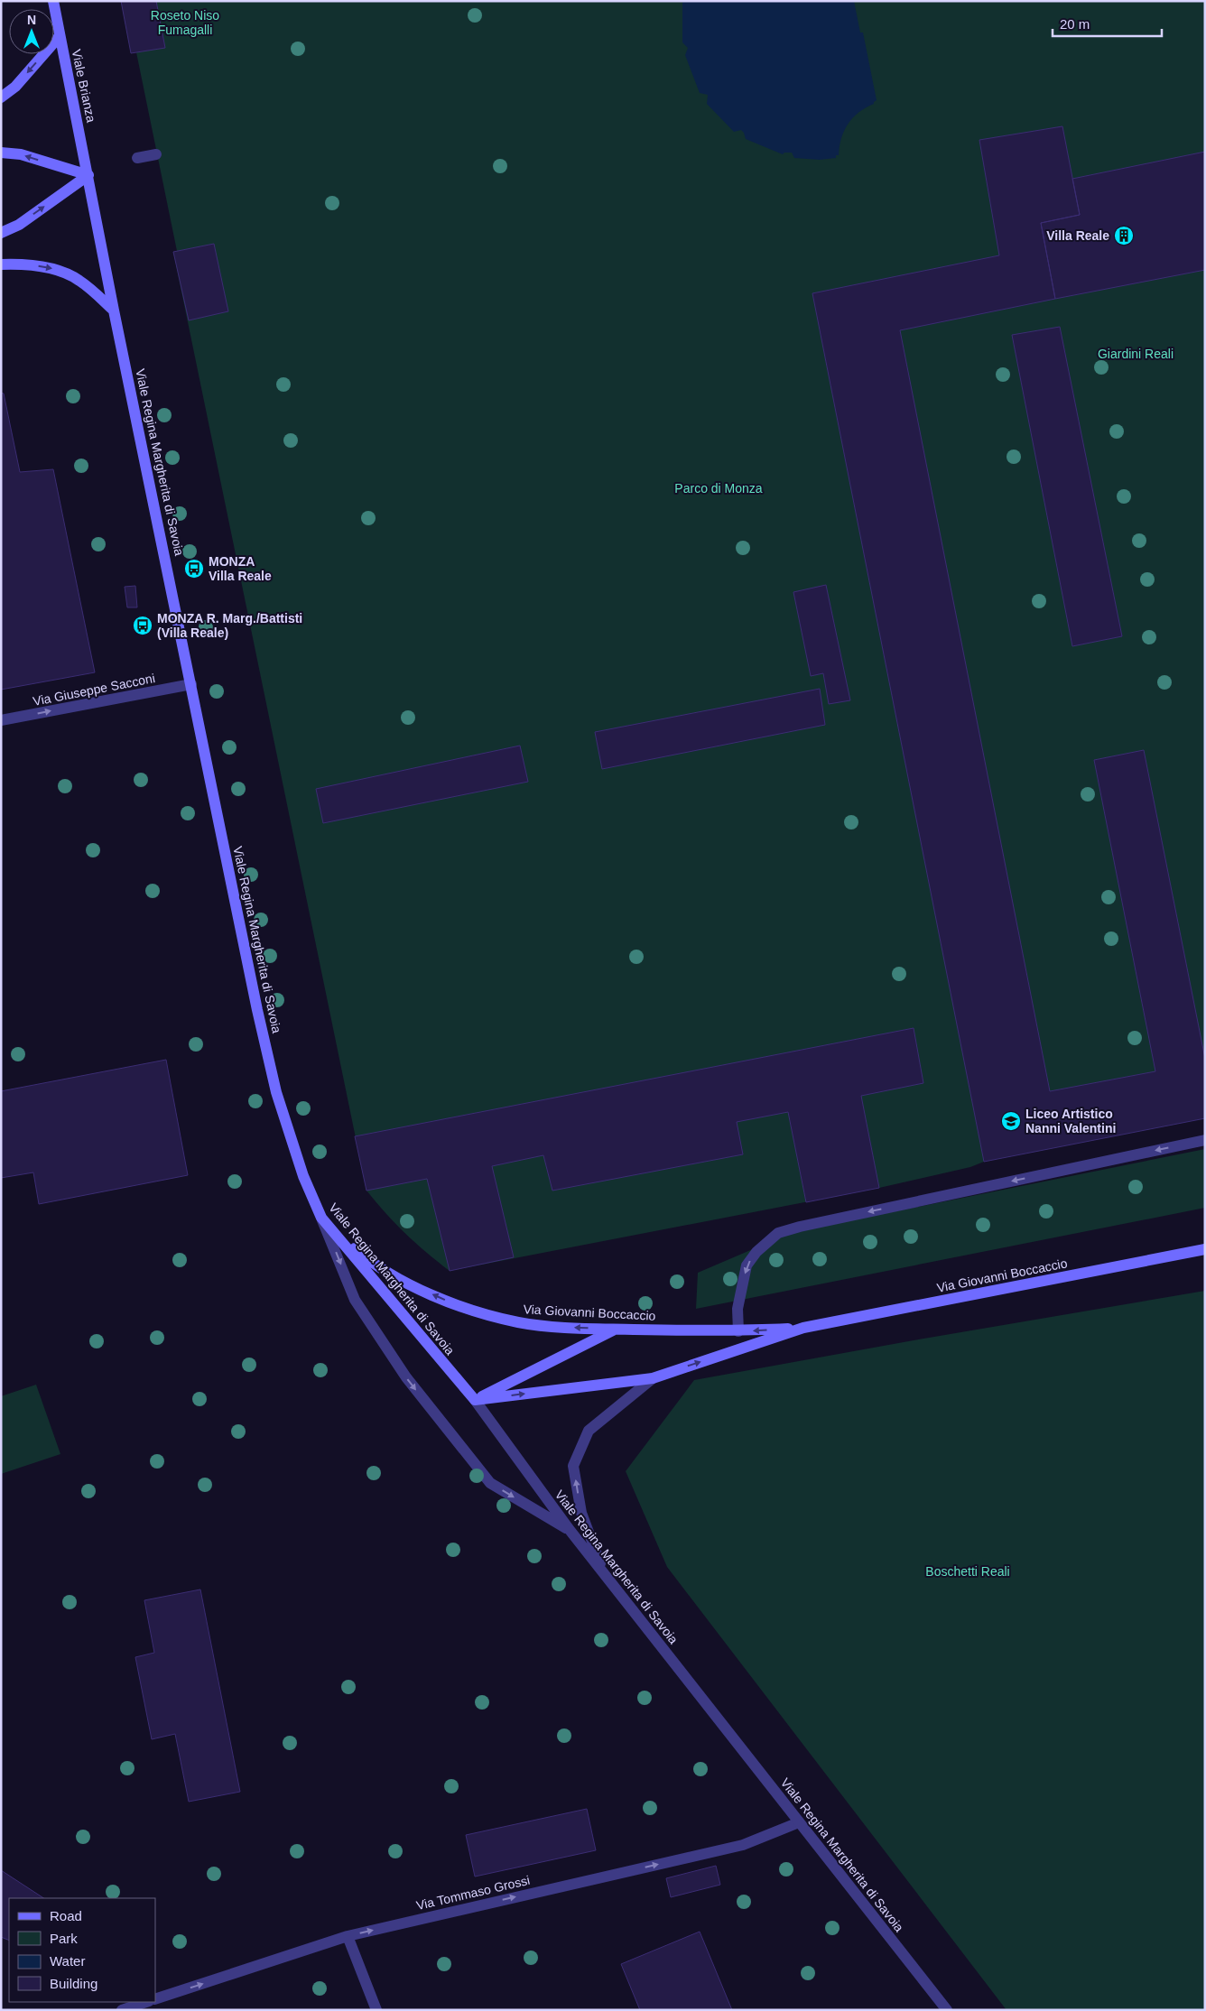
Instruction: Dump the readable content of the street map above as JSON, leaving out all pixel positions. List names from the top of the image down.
{
  "streets": {
    "main road": ["Viale Brianza", "Viale Regina Margherita di Savoia", "Via Giovanni Boccaccio"],
    "street": ["Via Giuseppe Sacconi", "Via Tommaso Grossi"]
  },
  "crossings": [
    ["Viale Brianza", "Viale Regina Margherita di Savoia"],
    ["Viale Regina Margherita di Savoia", "Via Giuseppe Sacconi"],
    ["Viale Regina Margherita di Savoia", "Via Giovanni Boccaccio"],
    ["Viale Regina Margherita di Savoia", "Via Tommaso Grossi"]
  ],
  "one_way": ["Via Giuseppe Sacconi", "Via Tommaso Grossi"],
  "parks": [
    "Roseto Niso Fumagalli",
    "Giardini Reali",
    "Parco di Monza",
    "Boschetti Reali"
  ],
  "places": {
    "building": ["Villa Reale"],
    "bus stop": ["MONZA Villa Reale", "MONZA R. Marg./Battisti (Villa Reale)"],
    "school or university": ["Liceo Artistico Nanni Valentini"]
  },
  "legend": [
    "Road",
    "Park",
    "Water",
    "Building"
  ],
  "scale_bar": "20 m",
  "north": "top"
}
